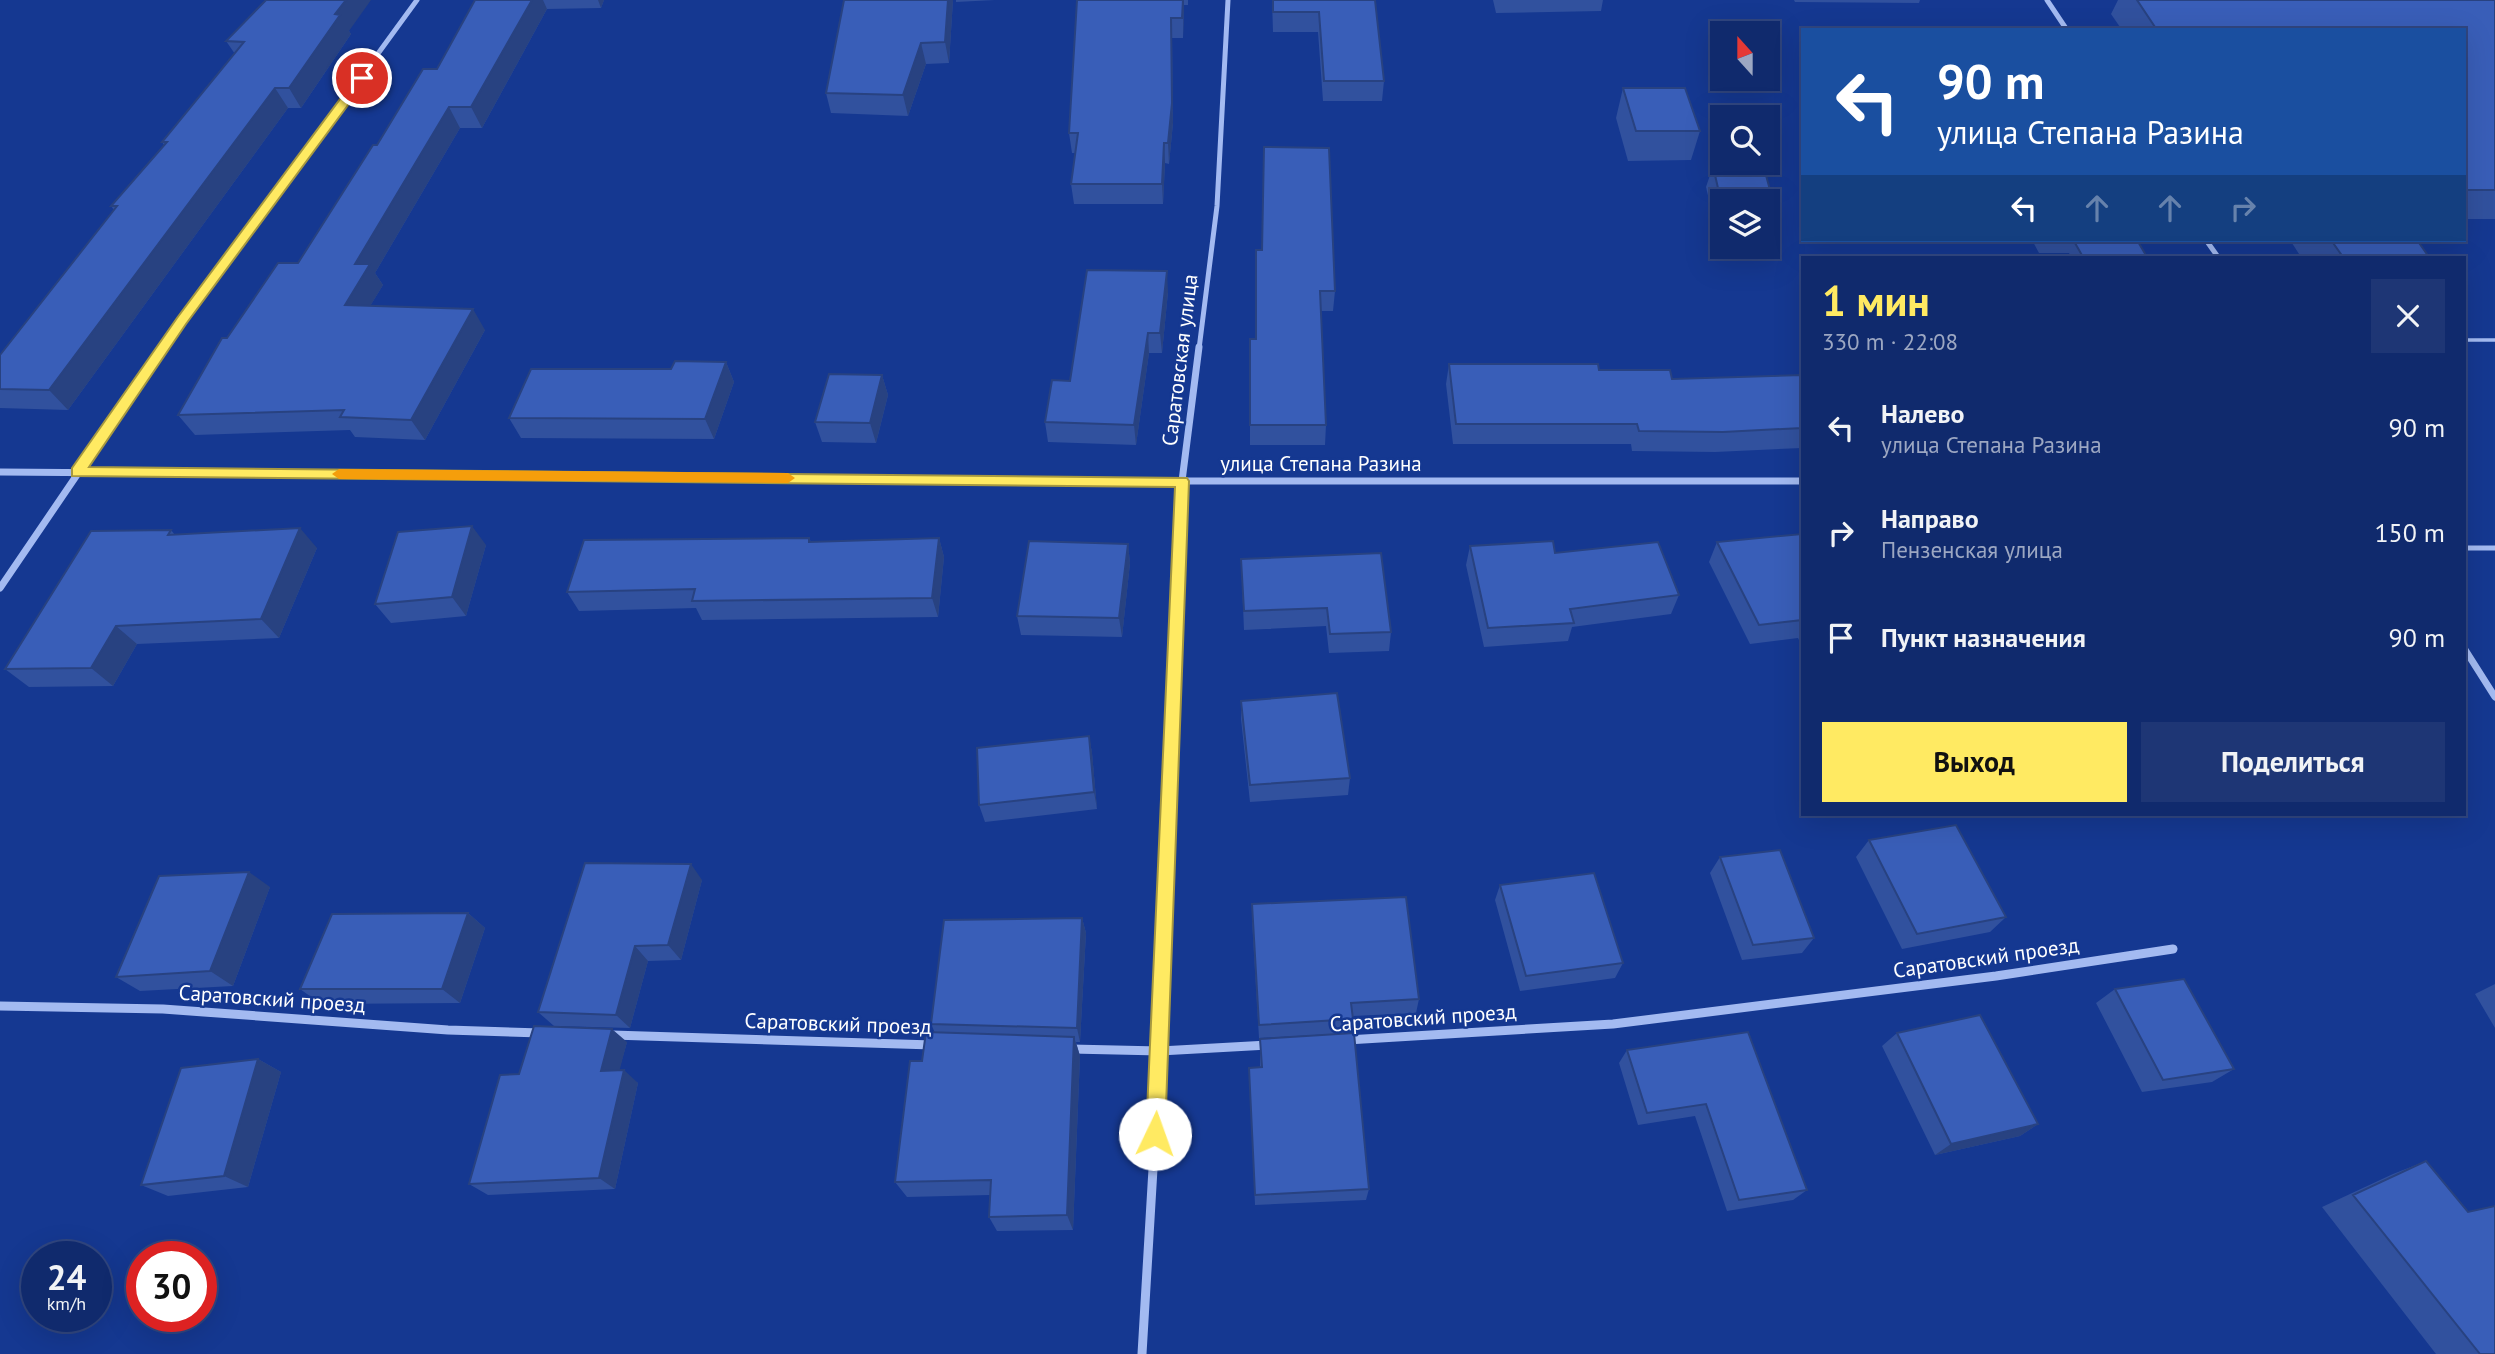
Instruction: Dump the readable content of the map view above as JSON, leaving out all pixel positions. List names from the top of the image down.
{
  "streets": {
    "street": ["Саратовская улица", "улица Степана Разина", "Саратовский проезд"]
  },
  "crossings": [
    ["Саратовская улица", "улица Степана Разина"]
  ],
  "north": "top",
  "page": {
    "turn": ["90 m", "улица Степана Разина"],
    "heading": ["1 мин", "330 m · 22:08"],
    "list": [
      {
        "name": "Налево",
        "note": "улица Степана Разина",
        "value": "90 m"
      },
      {
        "name": "Направо",
        "note": "Пензенская улица",
        "value": "150 m"
      },
      {
        "name": "Пункт назначения",
        "value": "90 m"
      }
    ],
    "buttons": ["Выход", "Поделиться"],
    "speed": "24 km/h",
    "limit": "30"
  }
}
